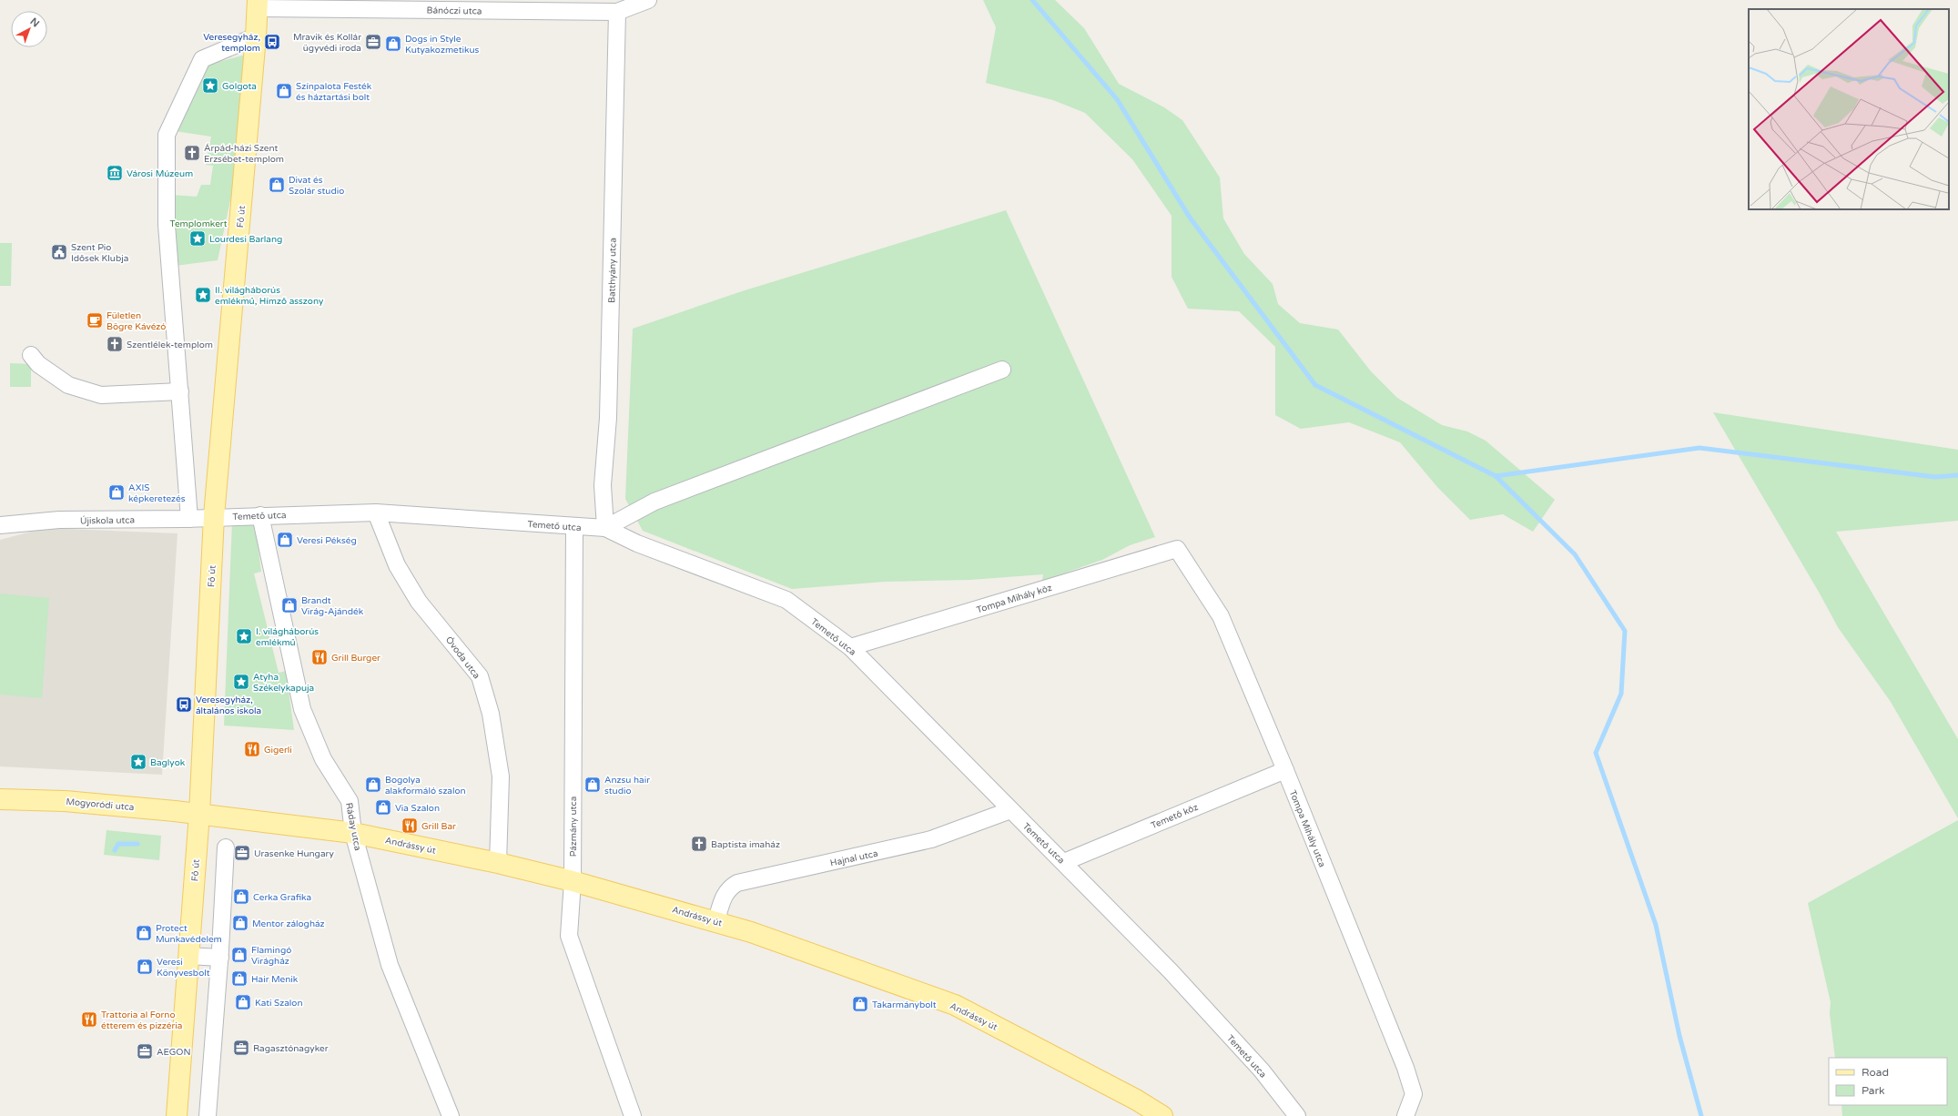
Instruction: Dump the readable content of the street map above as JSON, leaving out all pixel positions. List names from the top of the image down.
{
  "streets": {
    "main road": ["Fő út", "Mogyoródi utca", "Andrássy út"],
    "street": [
      "Bánóczi utca",
      "Batthyány utca",
      "Temető utca",
      "Újiskola utca",
      "Tompa Mihály köz",
      "Óvoda utca",
      "Temető köz",
      "Ráday utca",
      "Pázmány utca",
      "Tompa Mihály utca",
      "Hajnal utca"
    ]
  },
  "crossings": [
    ["Bánóczi utca", "Fő út"],
    ["Bánóczi utca", "Batthyány utca"],
    ["Fő út", "Temető utca"],
    ["Fő út", "Újiskola utca"],
    ["Fő út", "Mogyoródi utca"],
    ["Fő út", "Andrássy út"],
    ["Batthyány utca", "Temető utca"],
    ["Temető utca", "Újiskola utca"],
    ["Temető utca", "Tompa Mihály köz"],
    ["Temető utca", "Óvoda utca"],
    ["Temető utca", "Temető köz"],
    ["Temető utca", "Ráday utca"],
    ["Temető utca", "Pázmány utca"],
    ["Temető utca", "Hajnal utca"],
    ["Tompa Mihály köz", "Tompa Mihály utca"],
    ["Óvoda utca", "Andrássy út"],
    ["Mogyoródi utca", "Andrássy út"],
    ["Temető köz", "Tompa Mihály utca"],
    ["Ráday utca", "Andrássy út"],
    ["Pázmány utca", "Andrássy út"],
    ["Andrássy út", "Hajnal utca"]
  ],
  "parks": ["Templomkert"],
  "places": {
    "bus stop": ["Veresegyház, templom", "Veresegyház, általános iskola"],
    "office": [
      "Mravik és Kollár ügyvédi iroda",
      "Urasenke Hungary",
      "Ragasztónagyker",
      "AEGON"
    ],
    "shop": [
      "Dogs in Style Kutyakozmetikus",
      "Színpalota Festék és háztartási bolt",
      "Divat és Szolár studio",
      "AXIS képkeretezés",
      "Veresi Pékség",
      "Brandt Virág-Ajándék",
      "Bogolya alakformáló szalon",
      "Anzsu hair studio",
      "Via Szalon",
      "Cerka Grafika",
      "Mentor zálogház",
      "Protect Munkavédelem",
      "Flamingó Virágház",
      "Veresi Könyvesbolt",
      "Hair Menik",
      "Kati Szalon",
      "Takarmánybolt"
    ],
    "place": [
      "Golgota",
      "Lourdesi Barlang",
      "II. világháborús emlékmű, Hímző asszony",
      "I. világháborús emlékmű",
      "Atyha Székelykapuja",
      "Baglyok"
    ],
    "church": ["Árpád-házi Szent Erzsébet-templom", "Szentlélek-templom", "Baptista imaház"],
    "museum": ["Városi Múzeum"],
    "public building": ["Szent Pio Idősek Klubja"],
    "cafe": ["Fületlen Bögre Kávézó"],
    "restaurant": [
      "Grill Burger",
      "Gigerli",
      "Grill Bar",
      "Trattoria al Forno étterem és pizzéria"
    ]
  },
  "legend": ["Road", "Park"],
  "north": "top right"
}
